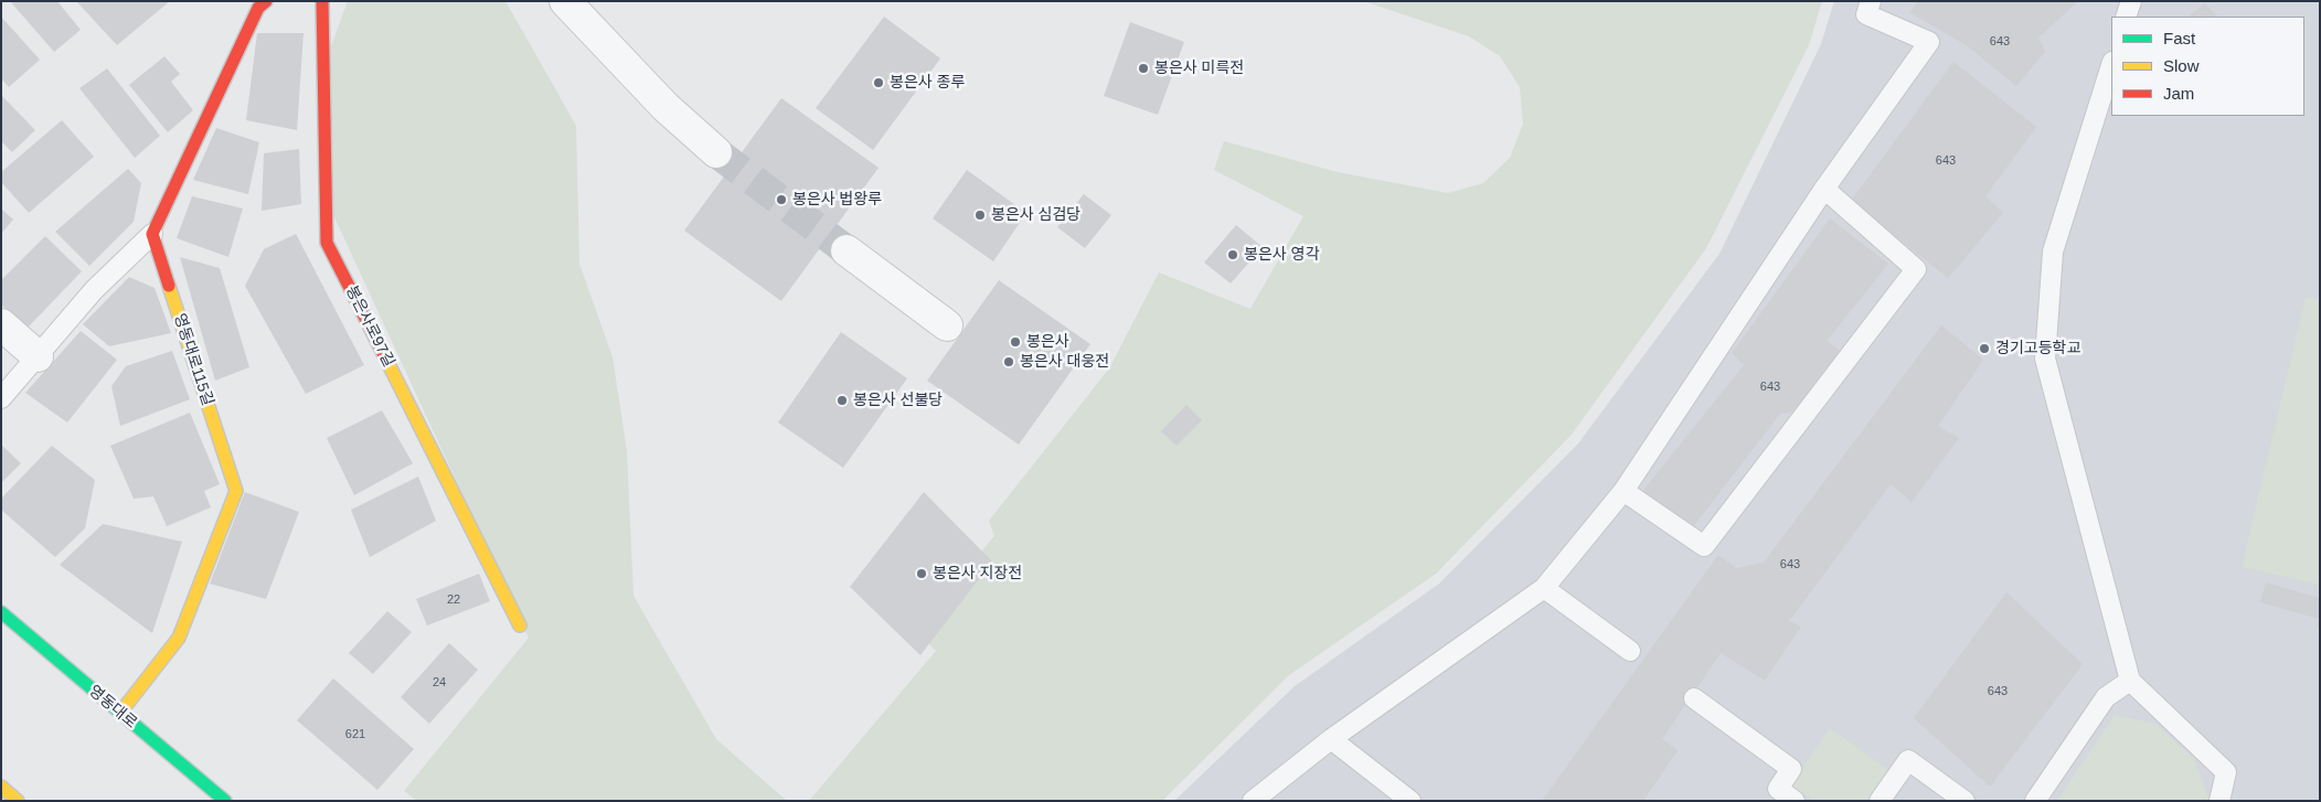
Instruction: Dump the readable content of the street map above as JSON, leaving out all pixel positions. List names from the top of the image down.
{
  "streets": {
    "street": ["봉은사로97길", "영동대로115길", "영동대로"]
  },
  "crossings": [
    ["영동대로115길", "영동대로"]
  ],
  "places": [
    "봉은사 미륵전",
    "봉은사 종루",
    "봉은사 법왕루",
    "봉은사 심검당",
    "봉은사 영각",
    "봉은사",
    "경기고등학교",
    "봉은사 대웅전",
    "봉은사 선불당",
    "봉은사 지장전"
  ],
  "house_numbers": [
    "643",
    "643",
    "643",
    "643",
    "22",
    "24",
    "643",
    "621"
  ],
  "legend": ["Fast", "Slow", "Jam"]
}
